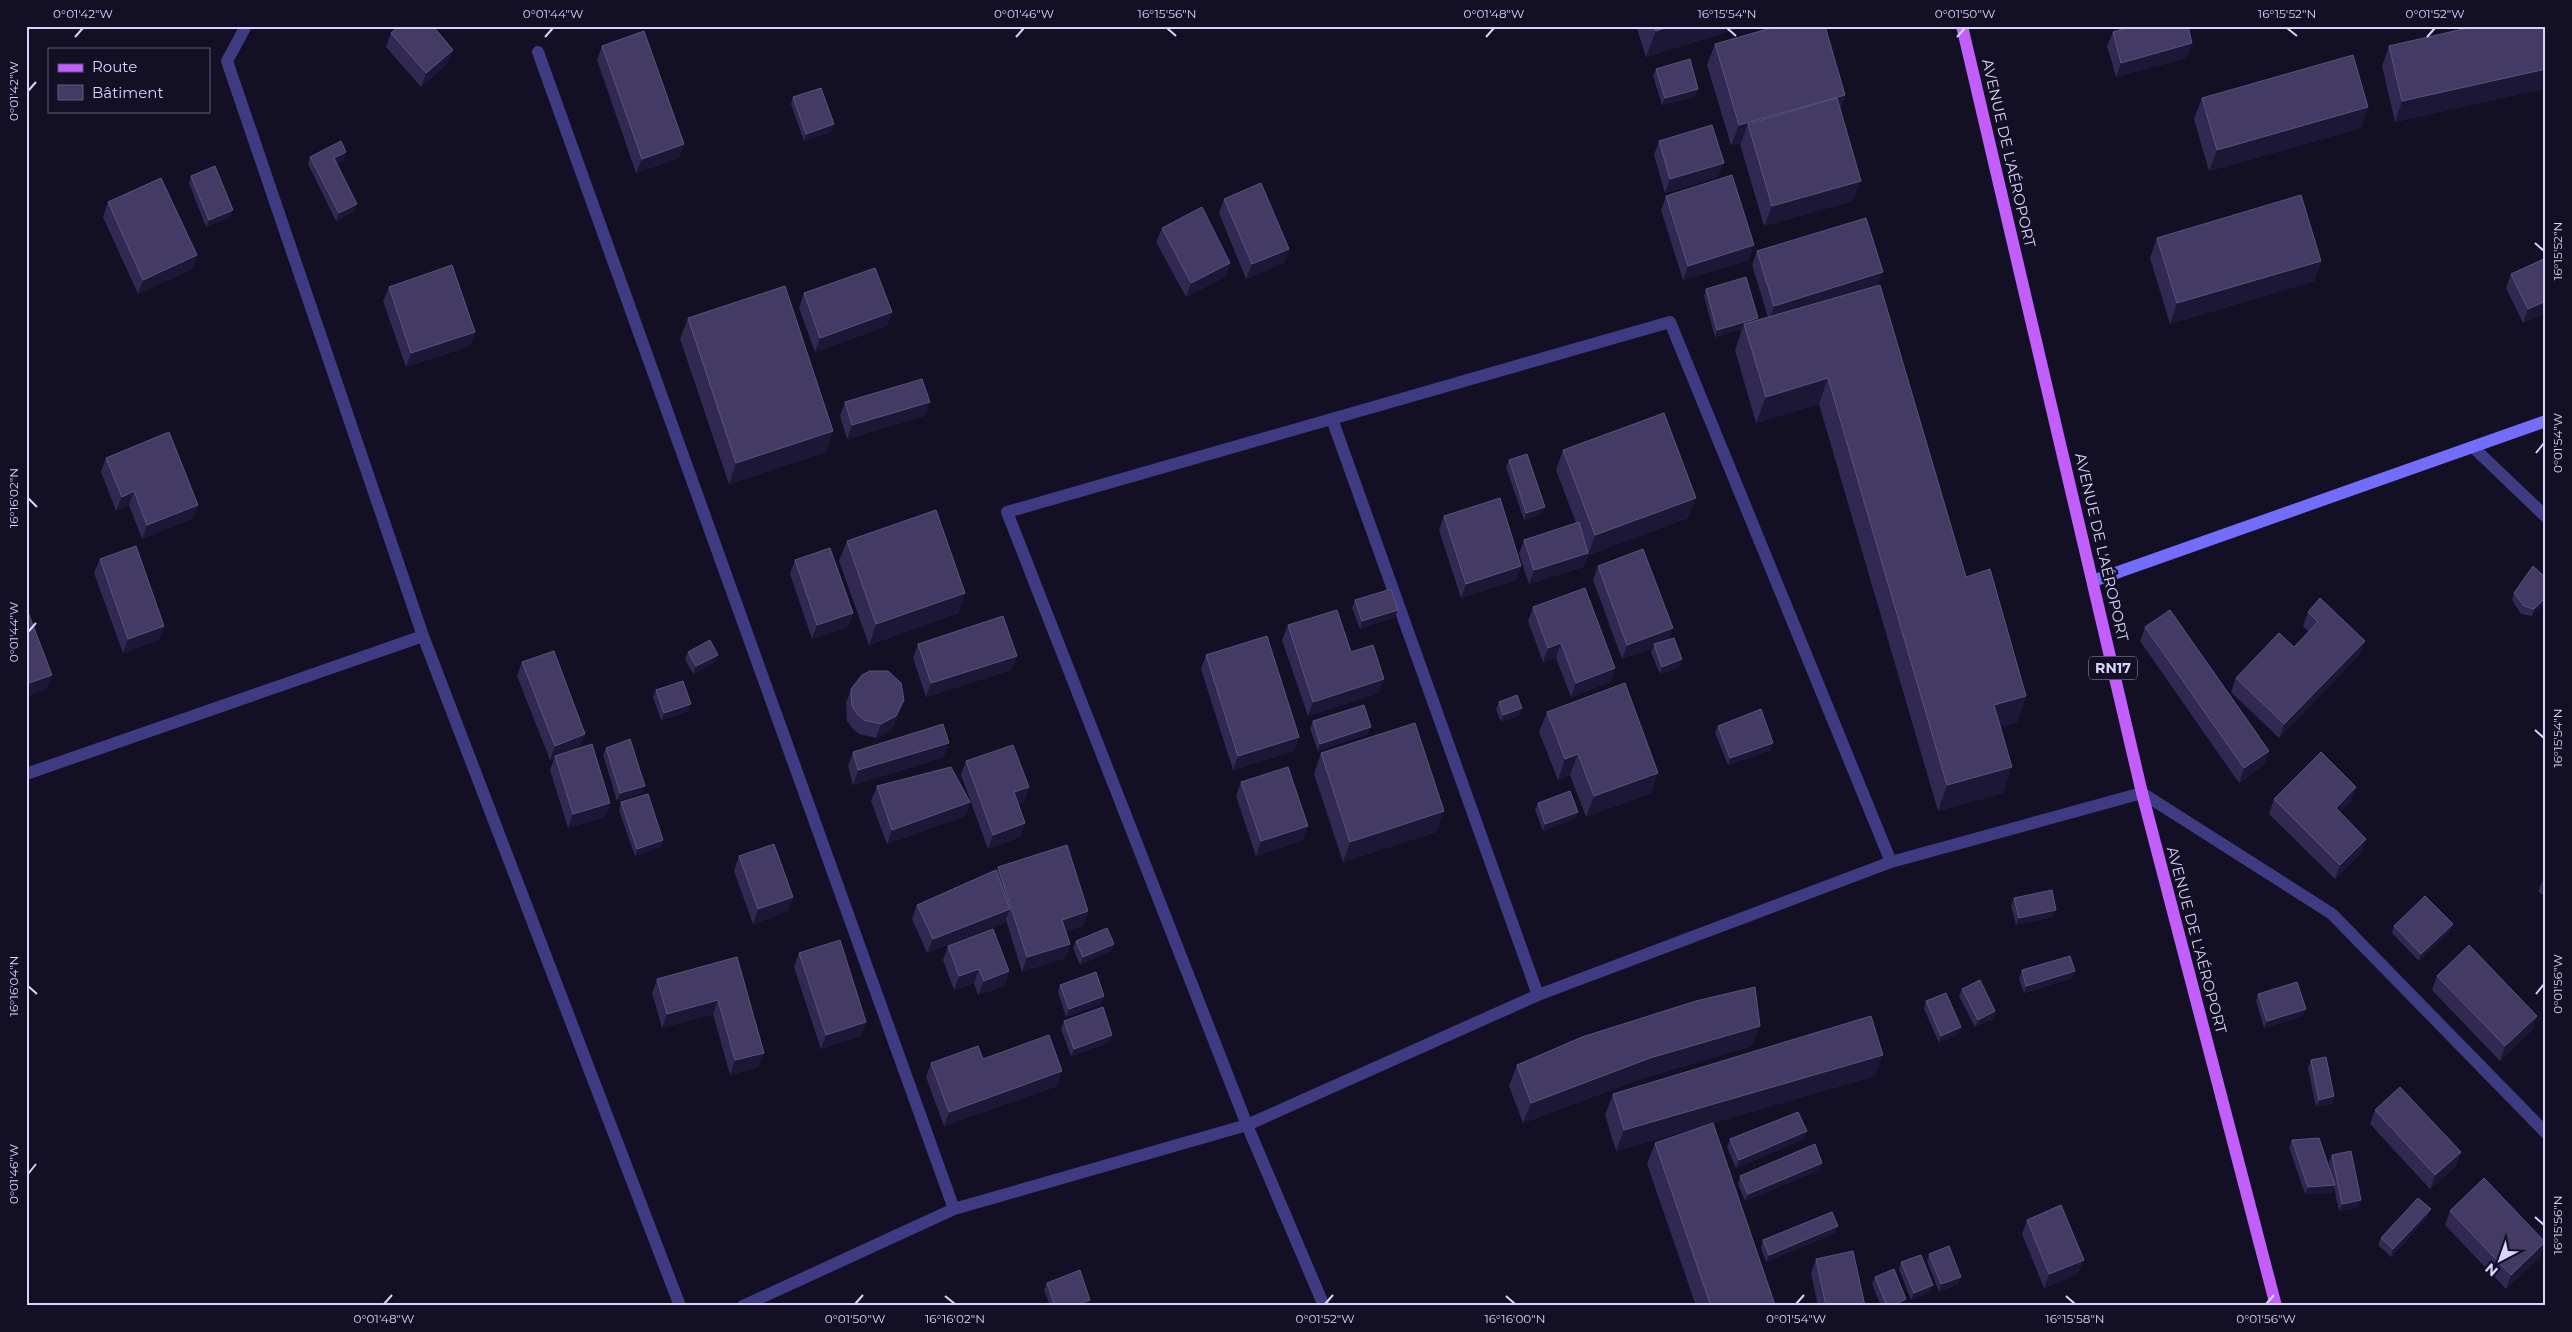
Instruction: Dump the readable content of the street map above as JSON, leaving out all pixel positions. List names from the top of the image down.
{
  "streets": {
    "main road": ["AVENUE DE L'AÉROPORT", "RN17"]
  },
  "legend": ["Route", "Bâtiment"],
  "north": "bottom left",
  "coordinates": [
    "0°01'42\"W",
    "0°01'44\"W",
    "0°01'46\"W",
    "16°15'56\"N",
    "0°01'48\"W",
    "16°15'54\"N",
    "0°01'50\"W",
    "16°15'52\"N",
    "0°01'52\"W",
    "0°01'54\"W",
    "16°16'02\"N",
    "0°01'56\"W",
    "16°16'04\"N",
    "16°16'00\"N",
    "16°15'58\"N"
  ]
}
